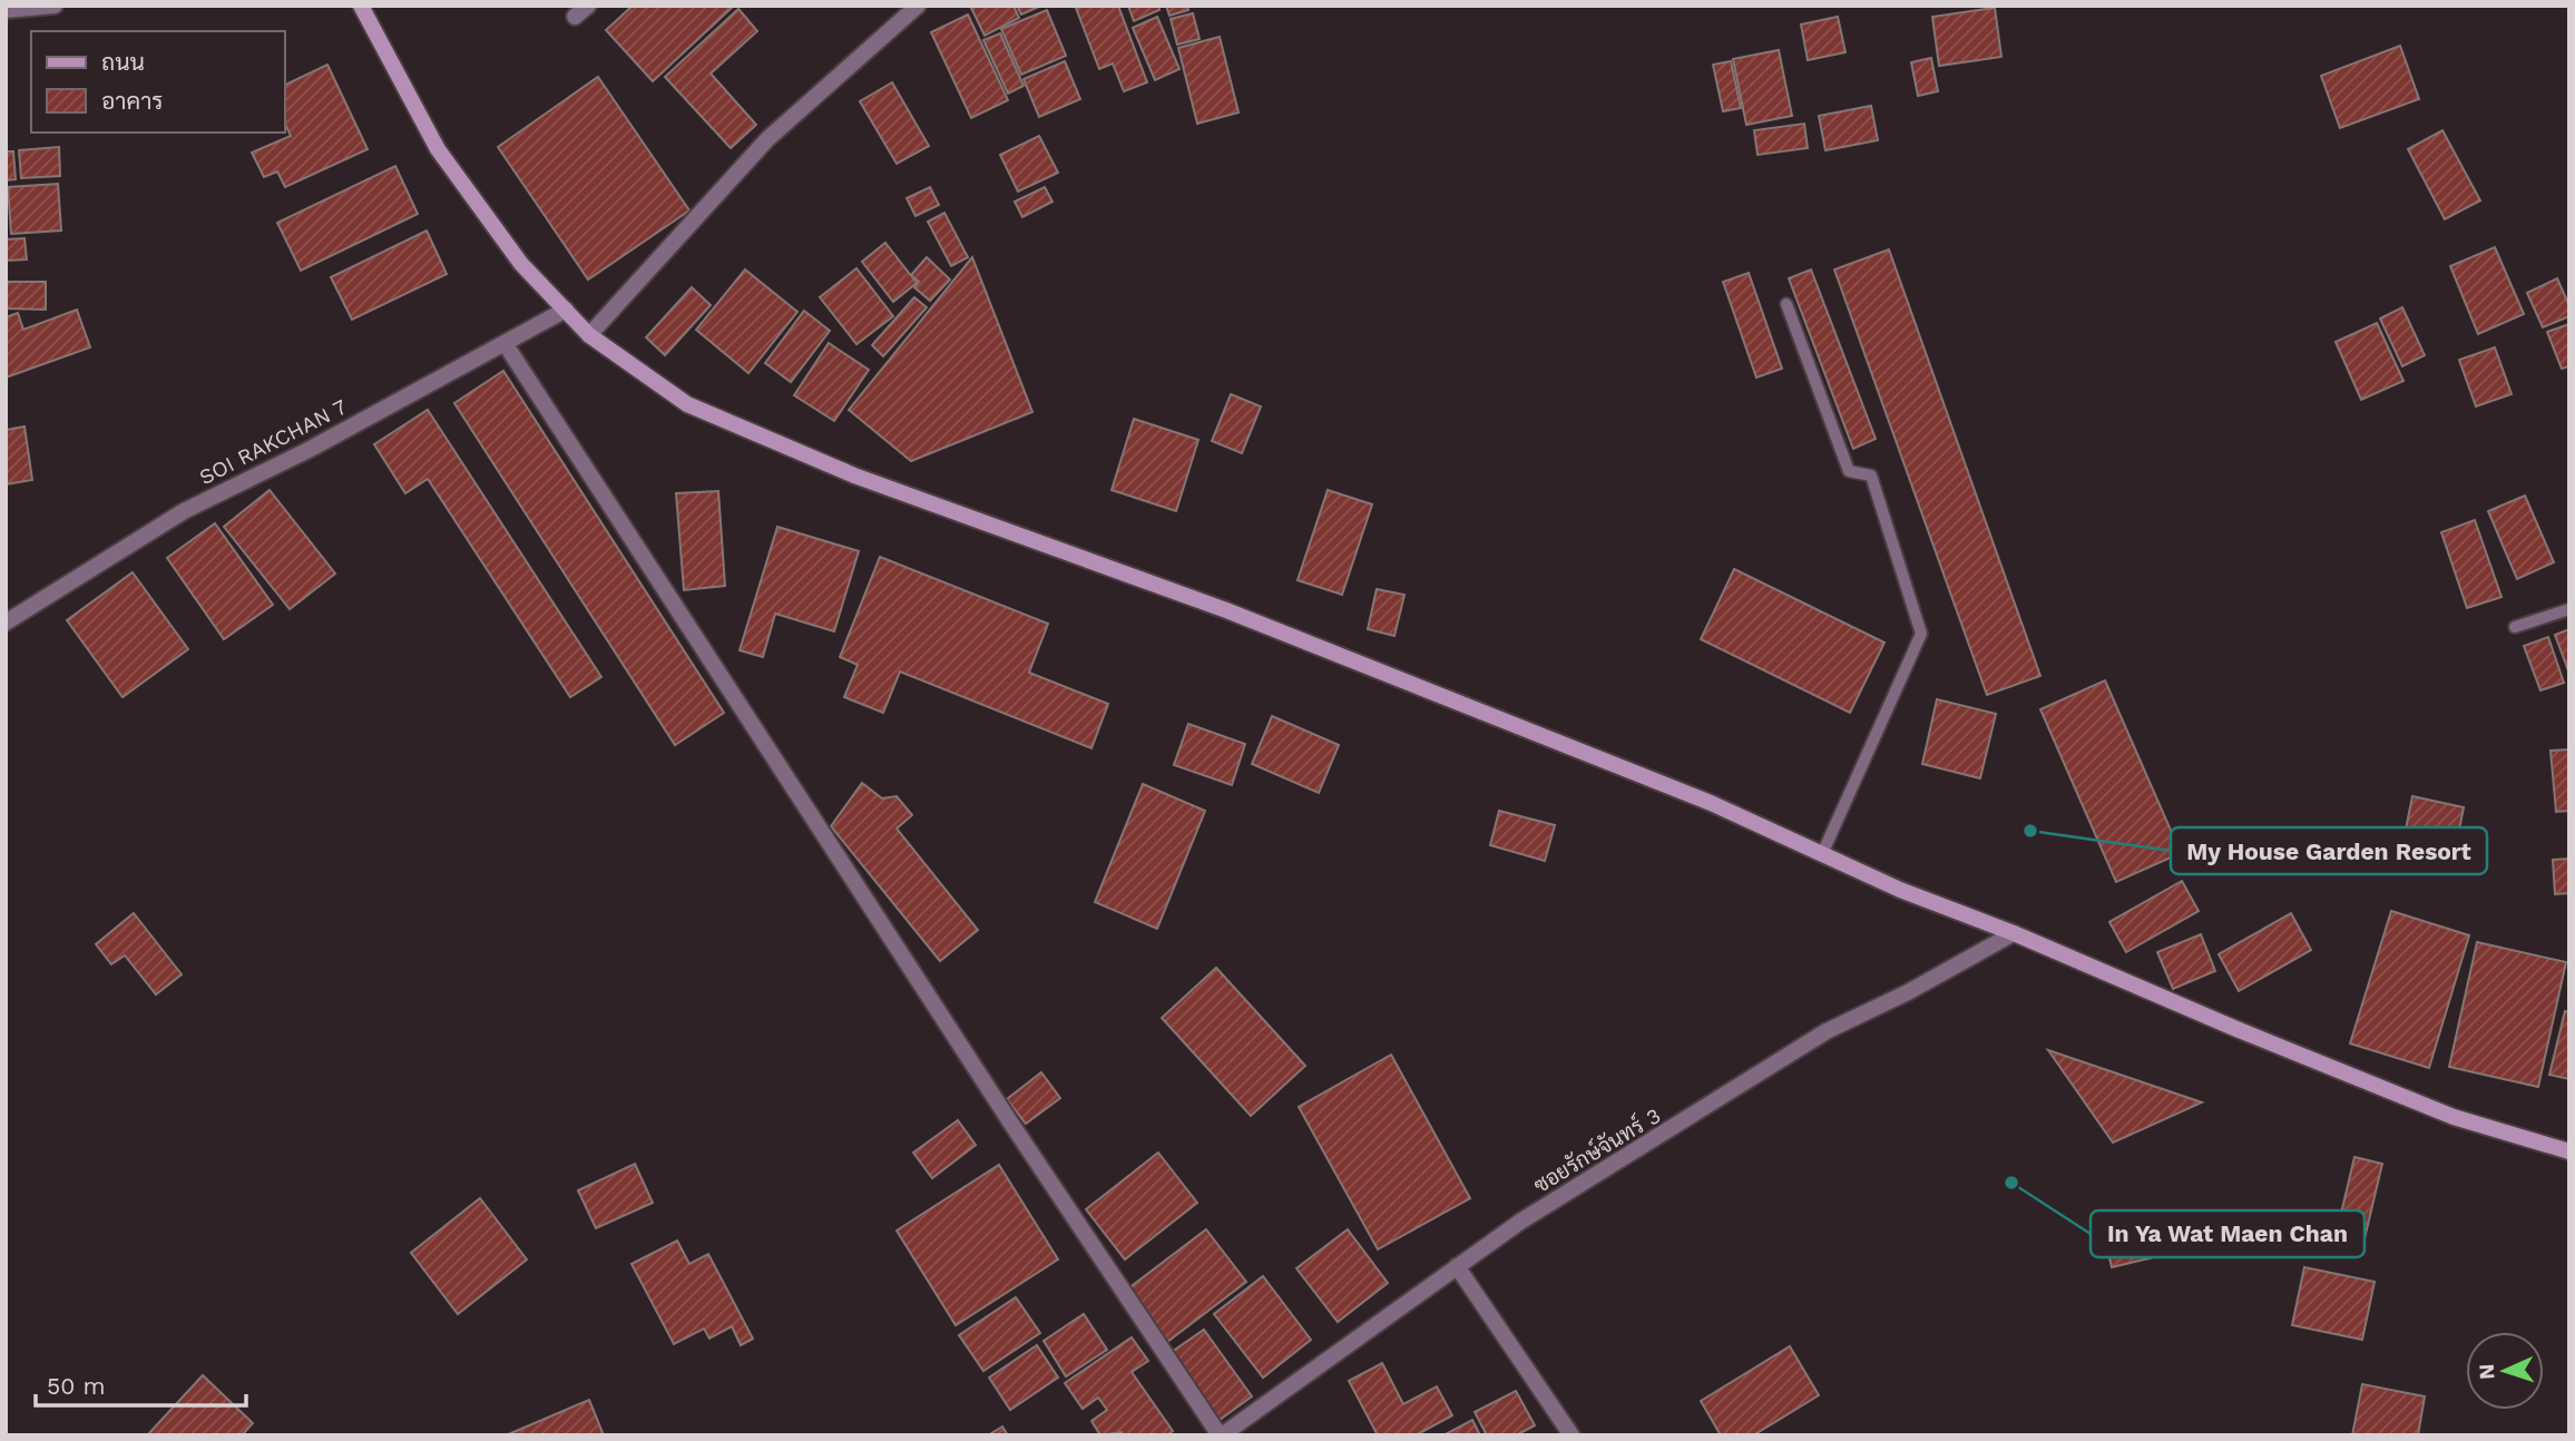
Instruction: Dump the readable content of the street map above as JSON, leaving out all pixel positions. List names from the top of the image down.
{
  "streets": {
    "street": ["SOI RAKCHAN 7", "ซอยรักษ์จันทร์ 3"]
  },
  "places": ["My House Garden Resort", "In Ya Wat Maen Chan"],
  "legend": ["ถนน", "อาคาร"],
  "scale_bar": "50 m",
  "north": "left"
}
